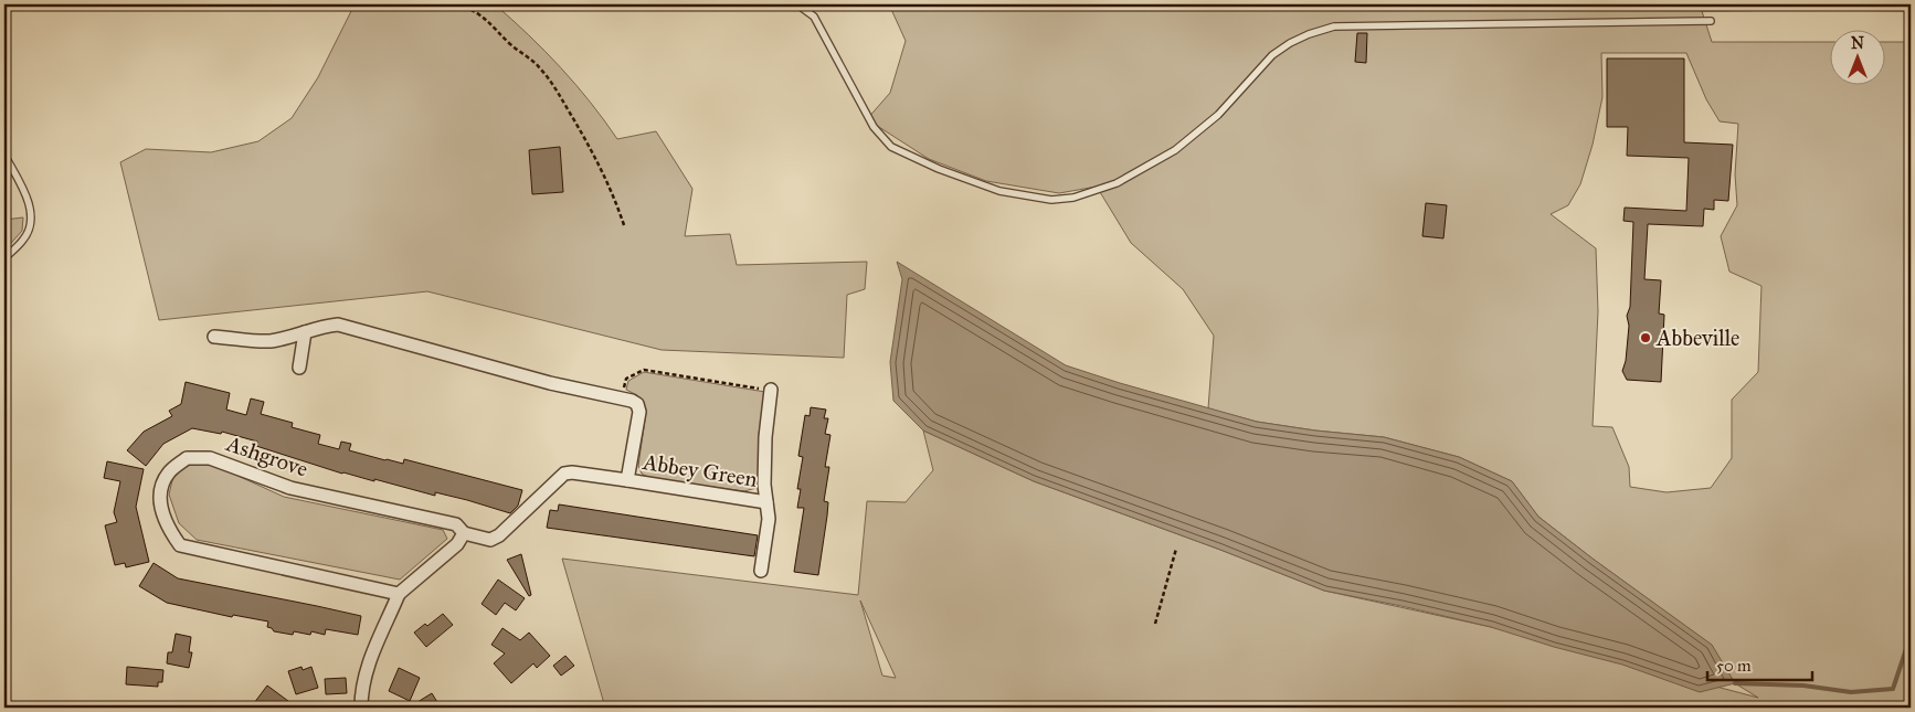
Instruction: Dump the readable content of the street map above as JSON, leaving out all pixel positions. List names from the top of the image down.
{
  "streets": {
    "street": ["Ashgrove", "Abbey Green"]
  },
  "crossings": [
    ["Ashgrove", "Abbey Green"]
  ],
  "places": ["Abbeville"],
  "scale_bar": "50 m",
  "north": "top"
}
